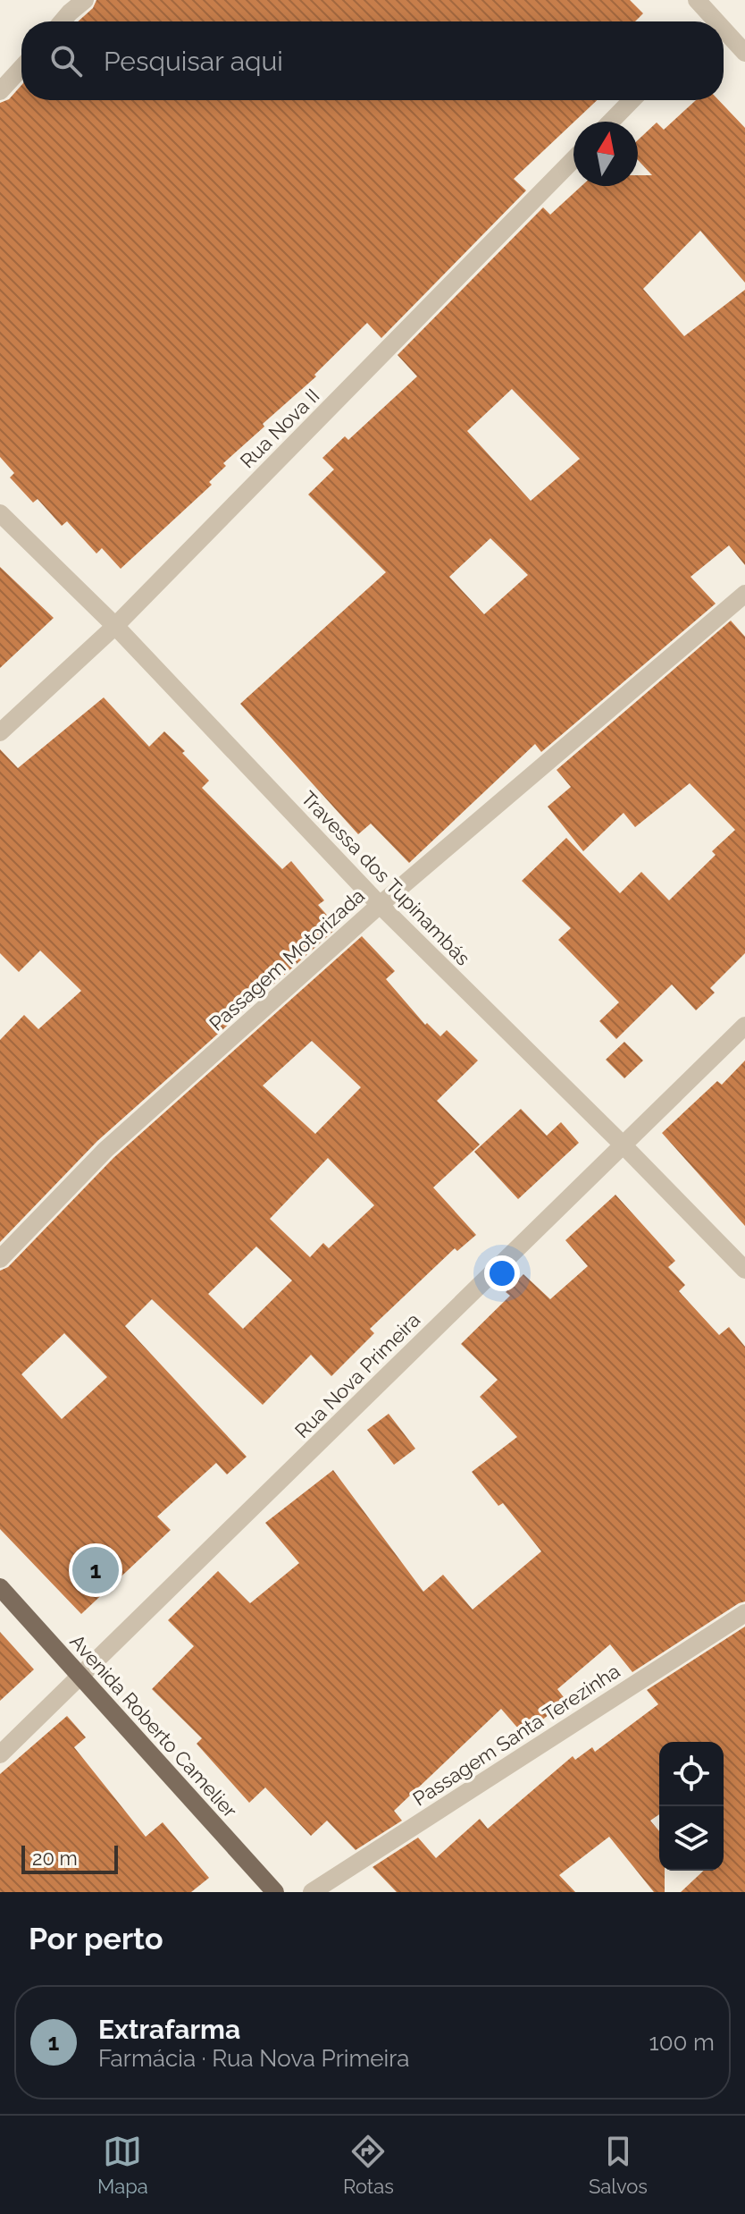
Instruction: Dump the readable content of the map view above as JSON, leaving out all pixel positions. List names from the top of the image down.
{
  "streets": {
    "main road": ["Avenida Roberto Camelier"],
    "street": [
      "Rua Nova II",
      "Travessa dos Tupinambás",
      "Passagem Motorizada",
      "Rua Nova Primeira",
      "Passagem Santa Terezinha"
    ]
  },
  "crossings": [
    ["Rua Nova II", "Travessa dos Tupinambás"],
    ["Travessa dos Tupinambás", "Passagem Motorizada"],
    ["Travessa dos Tupinambás", "Rua Nova Primeira"],
    ["Rua Nova Primeira", "Avenida Roberto Camelier"]
  ],
  "scale_bar": "20 m",
  "north": "top",
  "page": {
    "search": "Pesquisar aqui",
    "pins": "1",
    "scale": "20 m",
    "heading": "Por perto",
    "list": [
      {
        "mark": "1",
        "name": "Extrafarma",
        "note": "Farmácia · Rua Nova Primeira",
        "value": "100 m"
      }
    ],
    "nav": ["Mapa", "Rotas", "Salvos"]
  }
}
